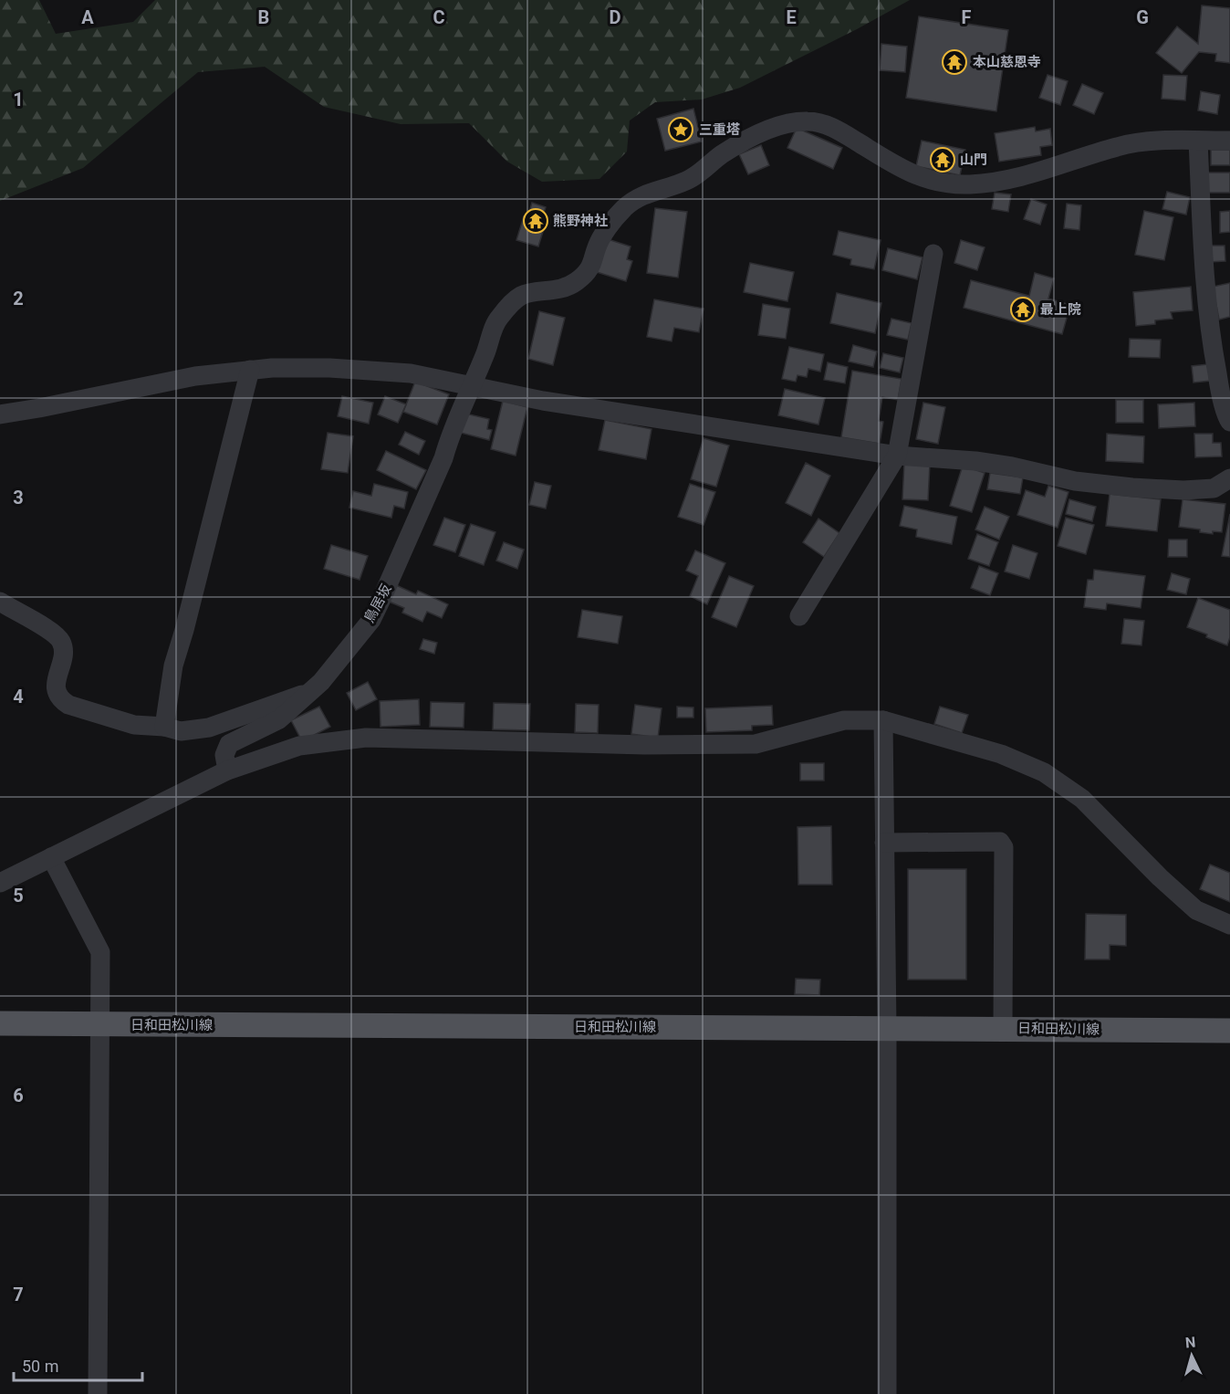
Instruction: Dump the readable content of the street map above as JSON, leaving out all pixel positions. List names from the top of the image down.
{
  "streets": {
    "main road": ["日和田松川線"],
    "street": ["鳥居坂"]
  },
  "places": {
    "temple": [
      "本山慈恩寺",
      "山門",
      "熊野神社",
      "最上院"
    ],
    "place": ["三重塔"]
  },
  "scale_bar": "50 m",
  "north": "top",
  "grid": {
    "columns": [
      "A",
      "B",
      "C",
      "D",
      "E",
      "F",
      "G"
    ],
    "rows": [
      "1",
      "2",
      "3",
      "4",
      "5",
      "6",
      "7"
    ]
  }
}
